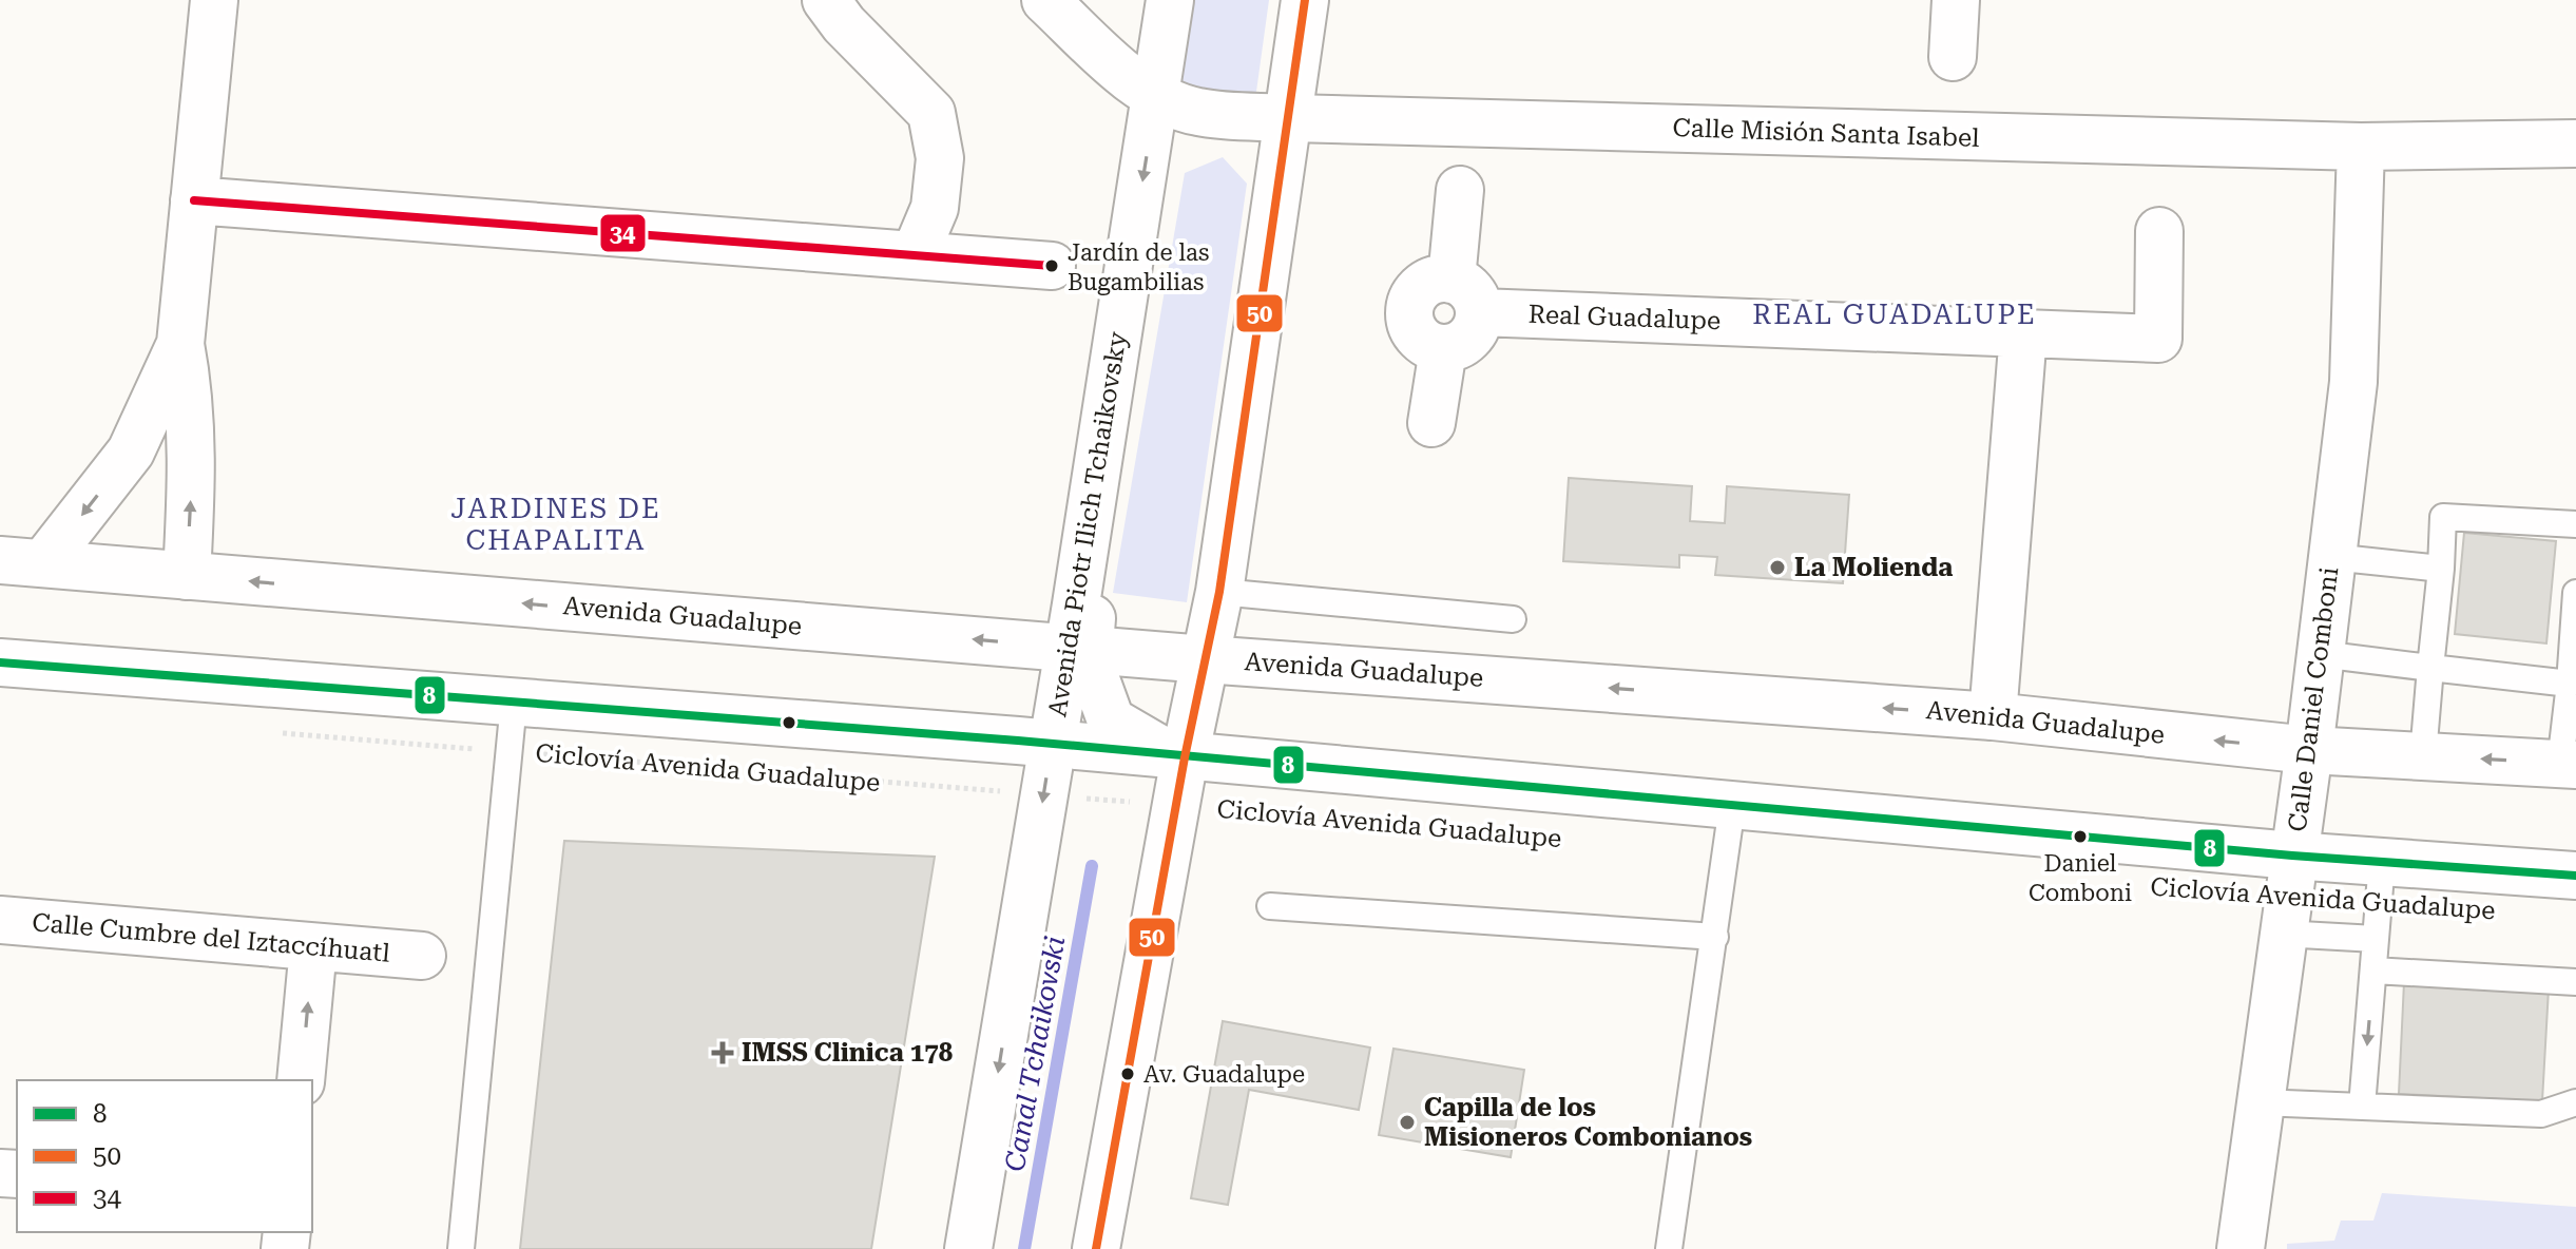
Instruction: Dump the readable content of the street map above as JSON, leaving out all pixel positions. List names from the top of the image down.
{
  "streets": {
    "street": [
      "Calle Misión Santa Isabel",
      "Real Guadalupe",
      "Avenida Piotr Ilich Tchaikovsky",
      "Avenida Guadalupe",
      "Calle Daniel Comboni",
      "Calle Cumbre del Iztaccíhuatl"
    ],
    "path": ["Ciclovía Avenida Guadalupe"]
  },
  "crossings": [
    ["Calle Misión Santa Isabel", "Avenida Piotr Ilich Tchaikovsky"],
    ["Calle Misión Santa Isabel", "Calle Daniel Comboni"],
    ["Avenida Piotr Ilich Tchaikovsky", "Avenida Guadalupe"],
    ["Avenida Guadalupe", "Calle Daniel Comboni"]
  ],
  "districts": ["REAL GUADALUPE", "JARDINES DE CHAPALITA"],
  "water": ["Canal Tchaikovski"],
  "places": {
    "other": [
      "Jardín de las Bugambilias",
      "La Molienda",
      "Daniel Comboni",
      "Av. Guadalupe",
      "Capilla de los Misioneros Combonianos"
    ],
    "health": ["IMSS Clinica 178"]
  },
  "lines": ["transit line 50", "transit line 34", "transit line 8"],
  "legend": ["8", "50", "34"]
}
